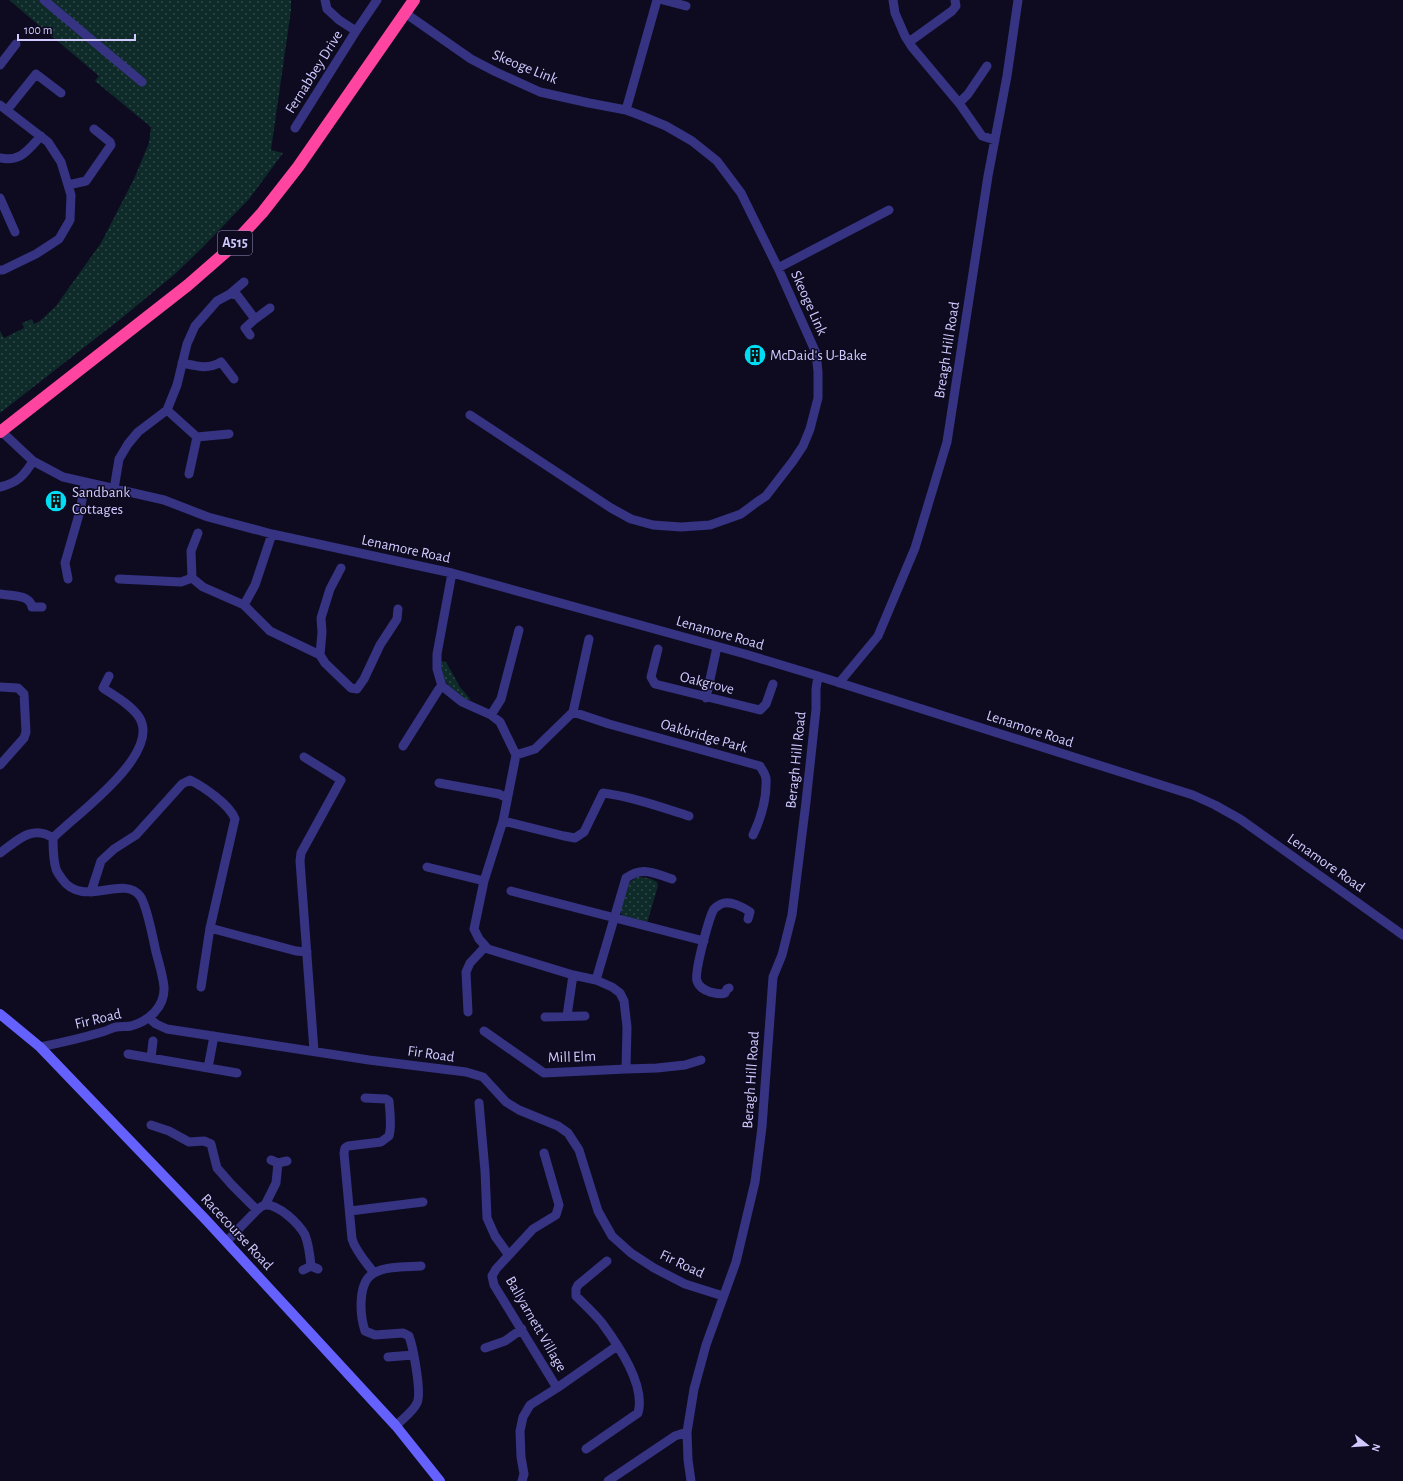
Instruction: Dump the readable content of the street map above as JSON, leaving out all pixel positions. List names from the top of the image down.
{
  "streets": {
    "highway": ["A515"],
    "street": [
      "Skeoge Link",
      "Fernabbey Drive",
      "Breagh Hill Road",
      "Lenamore Road",
      "Oakgrove",
      "Oakbridge Park",
      "Beragh Hill Road",
      "Fir Road",
      "Mill Elm",
      "Racecourse Road",
      "Ballyarnett Village"
    ]
  },
  "crossings": [
    ["Skeoge Link", "A515"],
    ["A515", "Lenamore Road"],
    ["Breagh Hill Road", "Lenamore Road"],
    ["Lenamore Road", "Beragh Hill Road"],
    ["Beragh Hill Road", "Fir Road"],
    ["Fir Road", "Racecourse Road"]
  ],
  "places": {
    "building": ["McDaid's U-Bake", "Sandbank Cottages"]
  },
  "scale_bar": "100 m",
  "north": "right"
}
